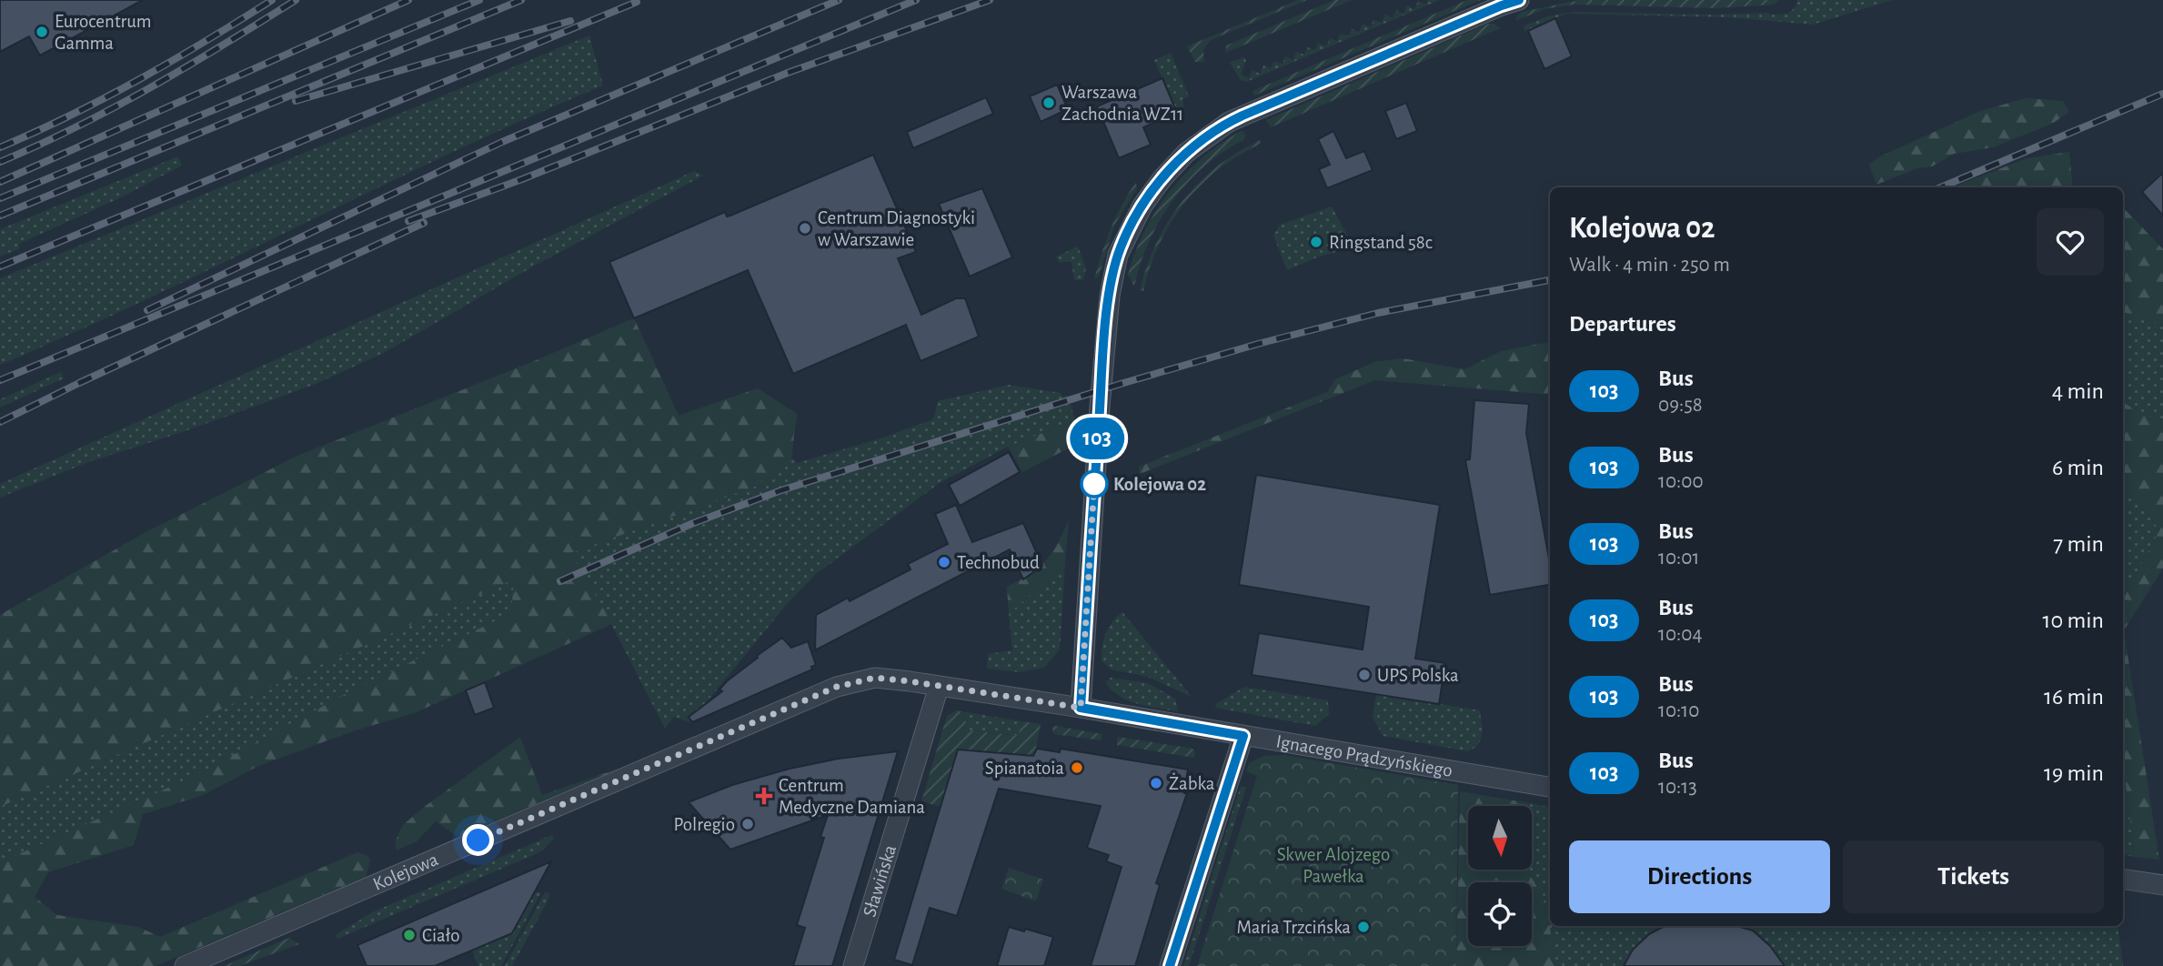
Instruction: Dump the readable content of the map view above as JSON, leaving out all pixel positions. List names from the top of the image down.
{
  "streets": {
    "street": ["Ignacego Prądzyńskiego", "Kolejowa", "Sławińska"]
  },
  "crossings": [
    ["Ignacego Prądzyńskiego", "Kolejowa"],
    ["Ignacego Prądzyńskiego", "Sławińska"]
  ],
  "parks": ["Skwer Alojzego Pawełka"],
  "places": {
    "other": [
      "Eurocentrum Gamma",
      "Warszawa Zachodnia WZ11",
      "Centrum Diagnostyki w Warszawie",
      "Ringstand 58c",
      "Kolejowa 02",
      "Technobud",
      "UPS Polska",
      "Spianatoia",
      "Żabka",
      "Polregio",
      "Maria Trzcińska",
      "Ciało"
    ],
    "health": ["Centrum Medyczne Damiana"]
  },
  "lines": ["bus line 103"],
  "north": "bottom",
  "page": {
    "on_map": "103",
    "heading": [
      ["Kolejowa 02", "Walk · 4 min · 250 m"],
      "Departures"
    ],
    "list": [
      {
        "mark": "103",
        "name": "Bus",
        "note": "09:58",
        "value": "4 min"
      },
      {
        "mark": "103",
        "name": "Bus",
        "note": "10:00",
        "value": "6 min"
      },
      {
        "mark": "103",
        "name": "Bus",
        "note": "10:01",
        "value": "7 min"
      },
      {
        "mark": "103",
        "name": "Bus",
        "note": "10:04",
        "value": "10 min"
      },
      {
        "mark": "103",
        "name": "Bus",
        "note": "10:10",
        "value": "16 min"
      },
      {
        "mark": "103",
        "name": "Bus",
        "note": "10:13",
        "value": "19 min"
      }
    ],
    "buttons": ["Directions", "Tickets"]
  }
}
